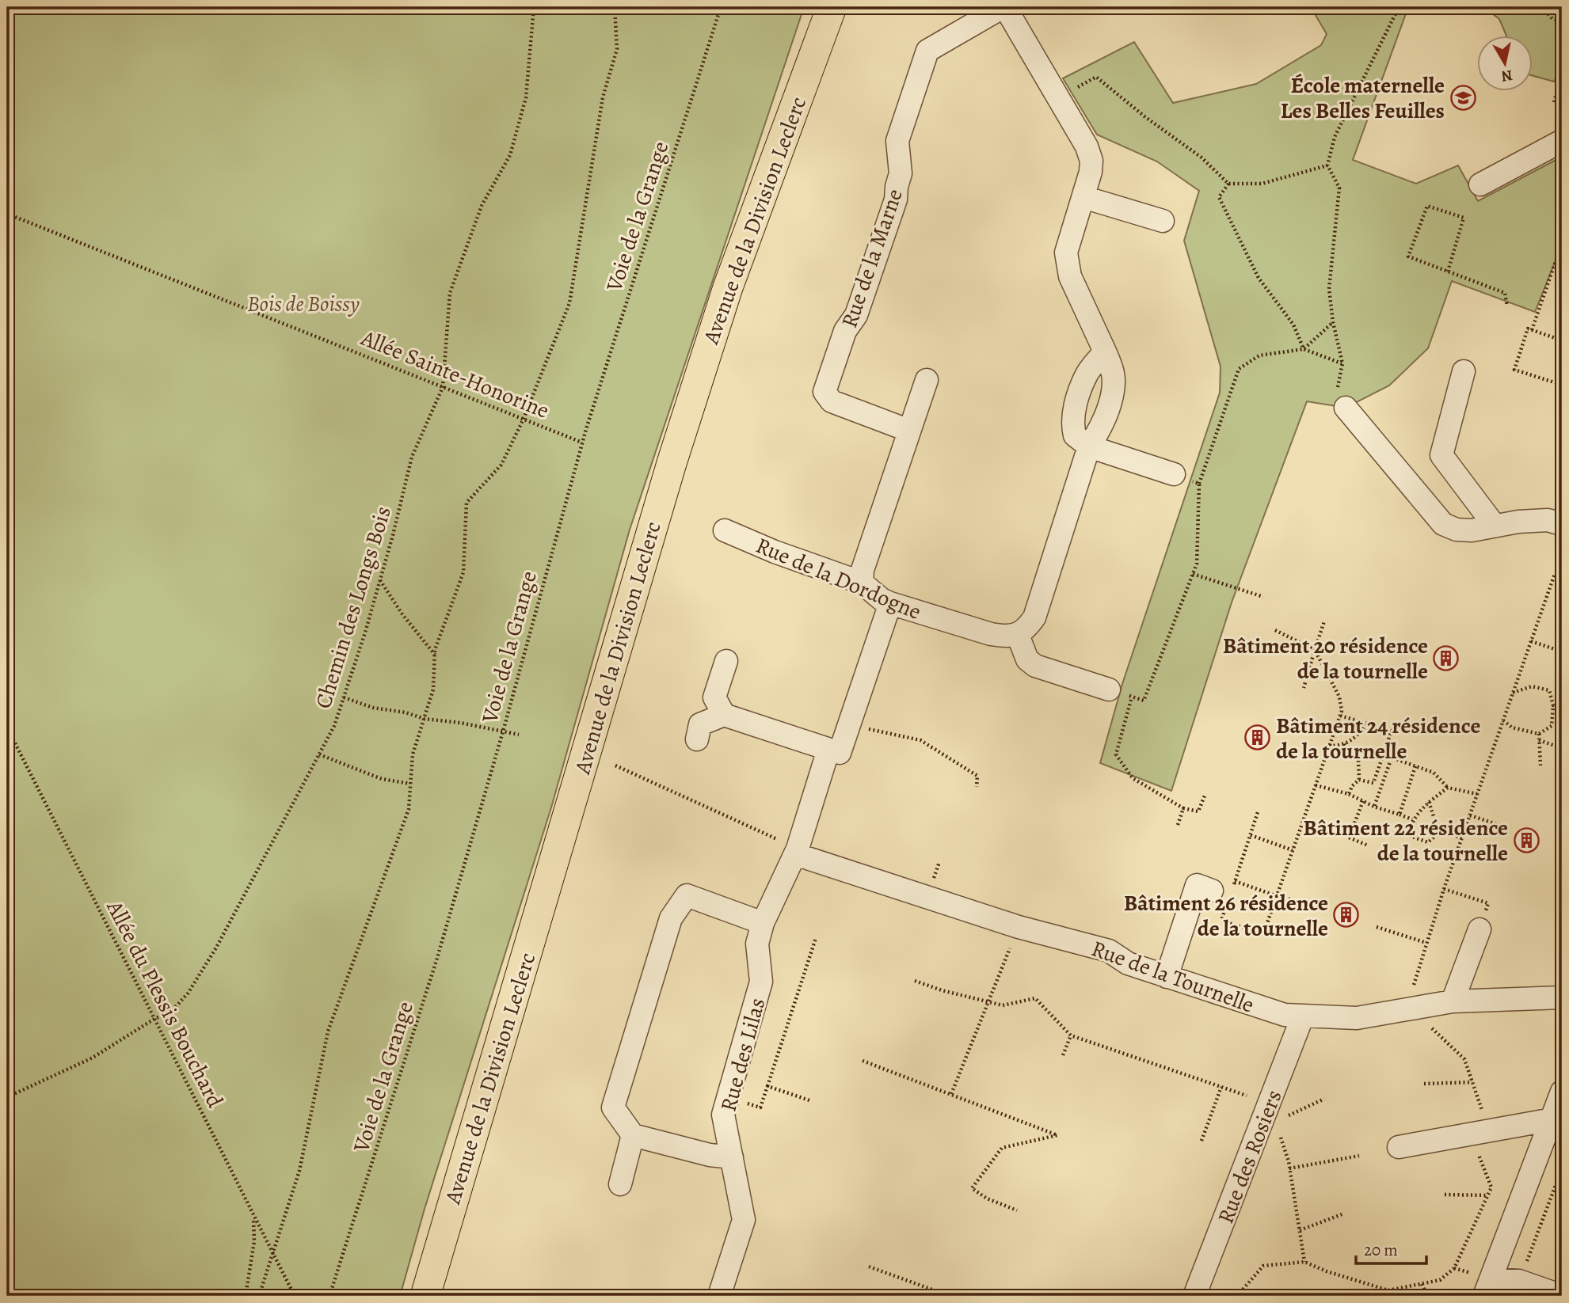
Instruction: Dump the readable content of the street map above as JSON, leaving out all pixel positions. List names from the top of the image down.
{
  "streets": {
    "main road": ["Avenue de la Division Leclerc"],
    "street": [
      "Rue de la Marne",
      "Rue de la Dordogne",
      "Rue de la Tournelle",
      "Rue des Lilas",
      "Rue des Rosiers"
    ],
    "path": [
      "Voie de la Grange",
      "Allée Sainte-Honorine",
      "Chemin des Longs Bois",
      "Allée du Plessis Bouchard"
    ]
  },
  "crossings": [
    ["Voie de la Grange", "Allée Sainte-Honorine"],
    ["Allée Sainte-Honorine", "Chemin des Longs Bois"],
    ["Chemin des Longs Bois", "Allée du Plessis Bouchard"],
    ["Rue de la Tournelle", "Rue des Lilas"],
    ["Rue de la Tournelle", "Rue des Rosiers"]
  ],
  "parks": ["Bois de Boissy"],
  "places": {
    "school or university": ["École maternelle Les Belles Feuilles"],
    "building": [
      "Bâtiment 20 résidence de la tournelle",
      "Bâtiment 24 résidence de la tournelle",
      "Bâtiment 22 résidence de la tournelle",
      "Bâtiment 26 résidence de la tournelle"
    ]
  },
  "scale_bar": "20 m",
  "north": "bottom"
}
